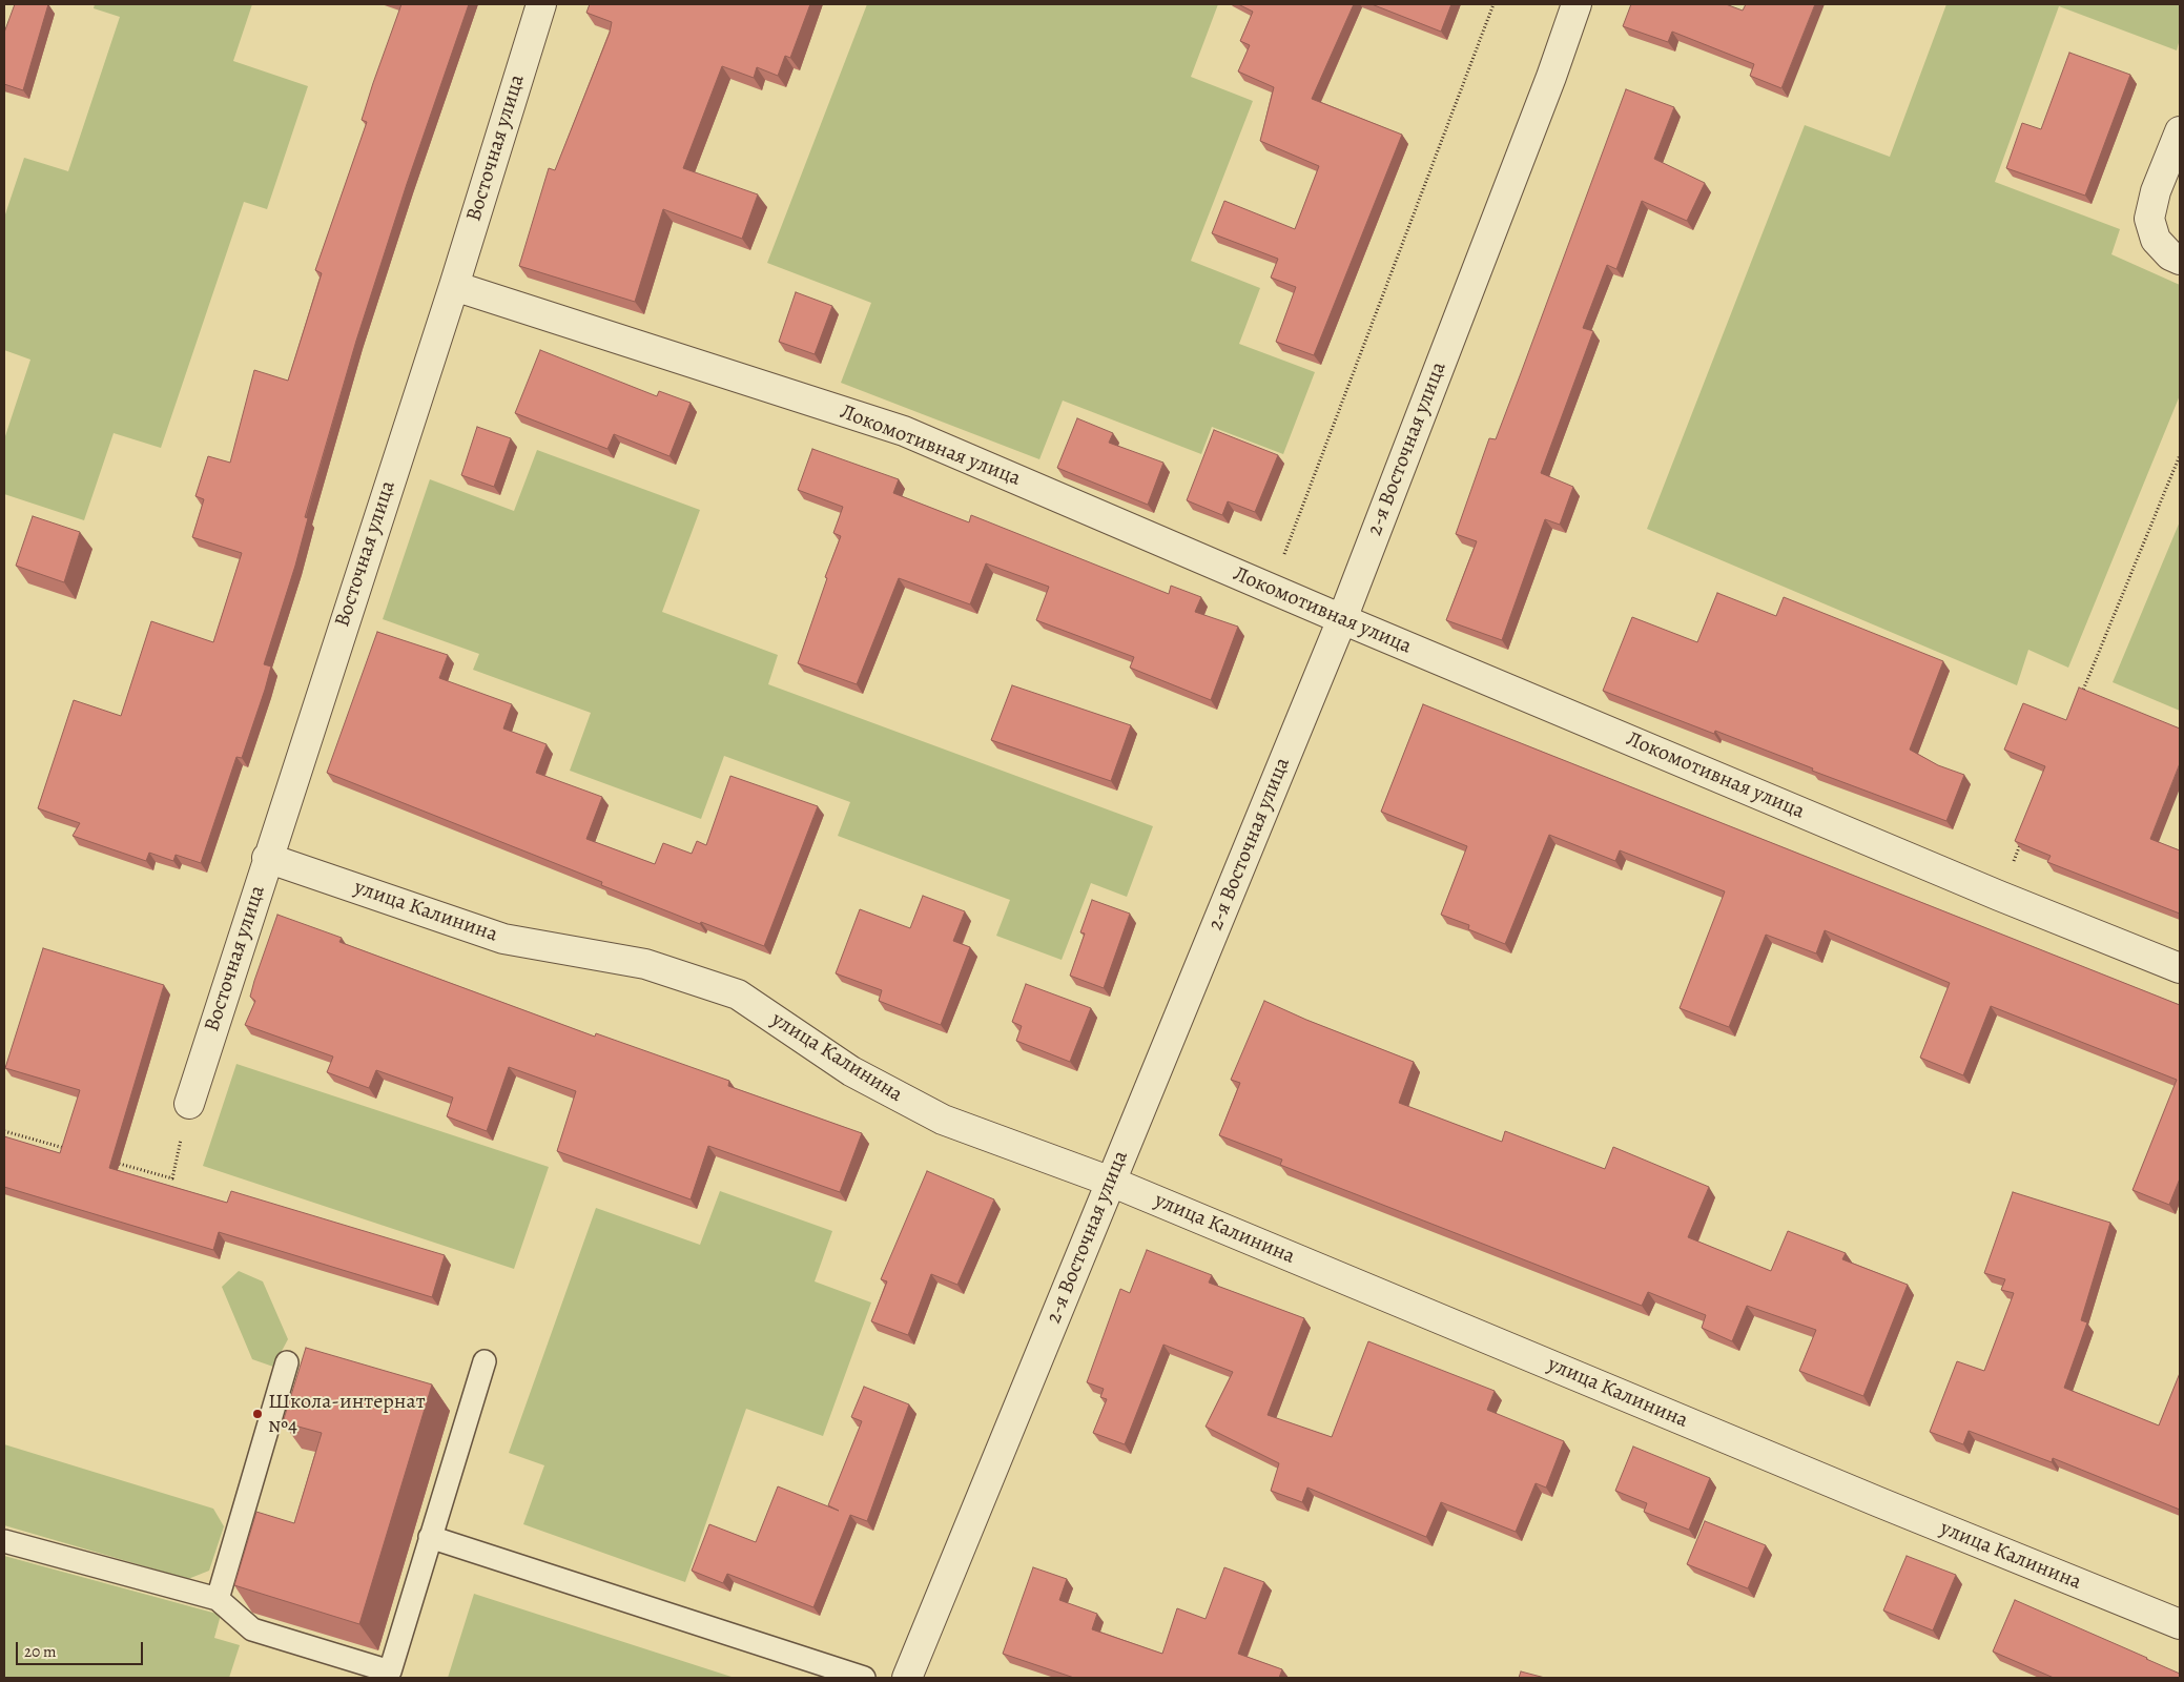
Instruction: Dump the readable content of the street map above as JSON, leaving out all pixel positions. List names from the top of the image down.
{
  "streets": {
    "street": [
      "Восточная улица",
      "Локомотивная улица",
      "2-я Восточная улица",
      "улица Калинина"
    ]
  },
  "crossings": [
    ["Восточная улица", "Локомотивная улица"],
    ["Восточная улица", "улица Калинина"],
    ["Локомотивная улица", "2-я Восточная улица"],
    ["2-я Восточная улица", "улица Калинина"]
  ],
  "places": ["Школа-интернат №4"],
  "scale_bar": "20 m"
}
